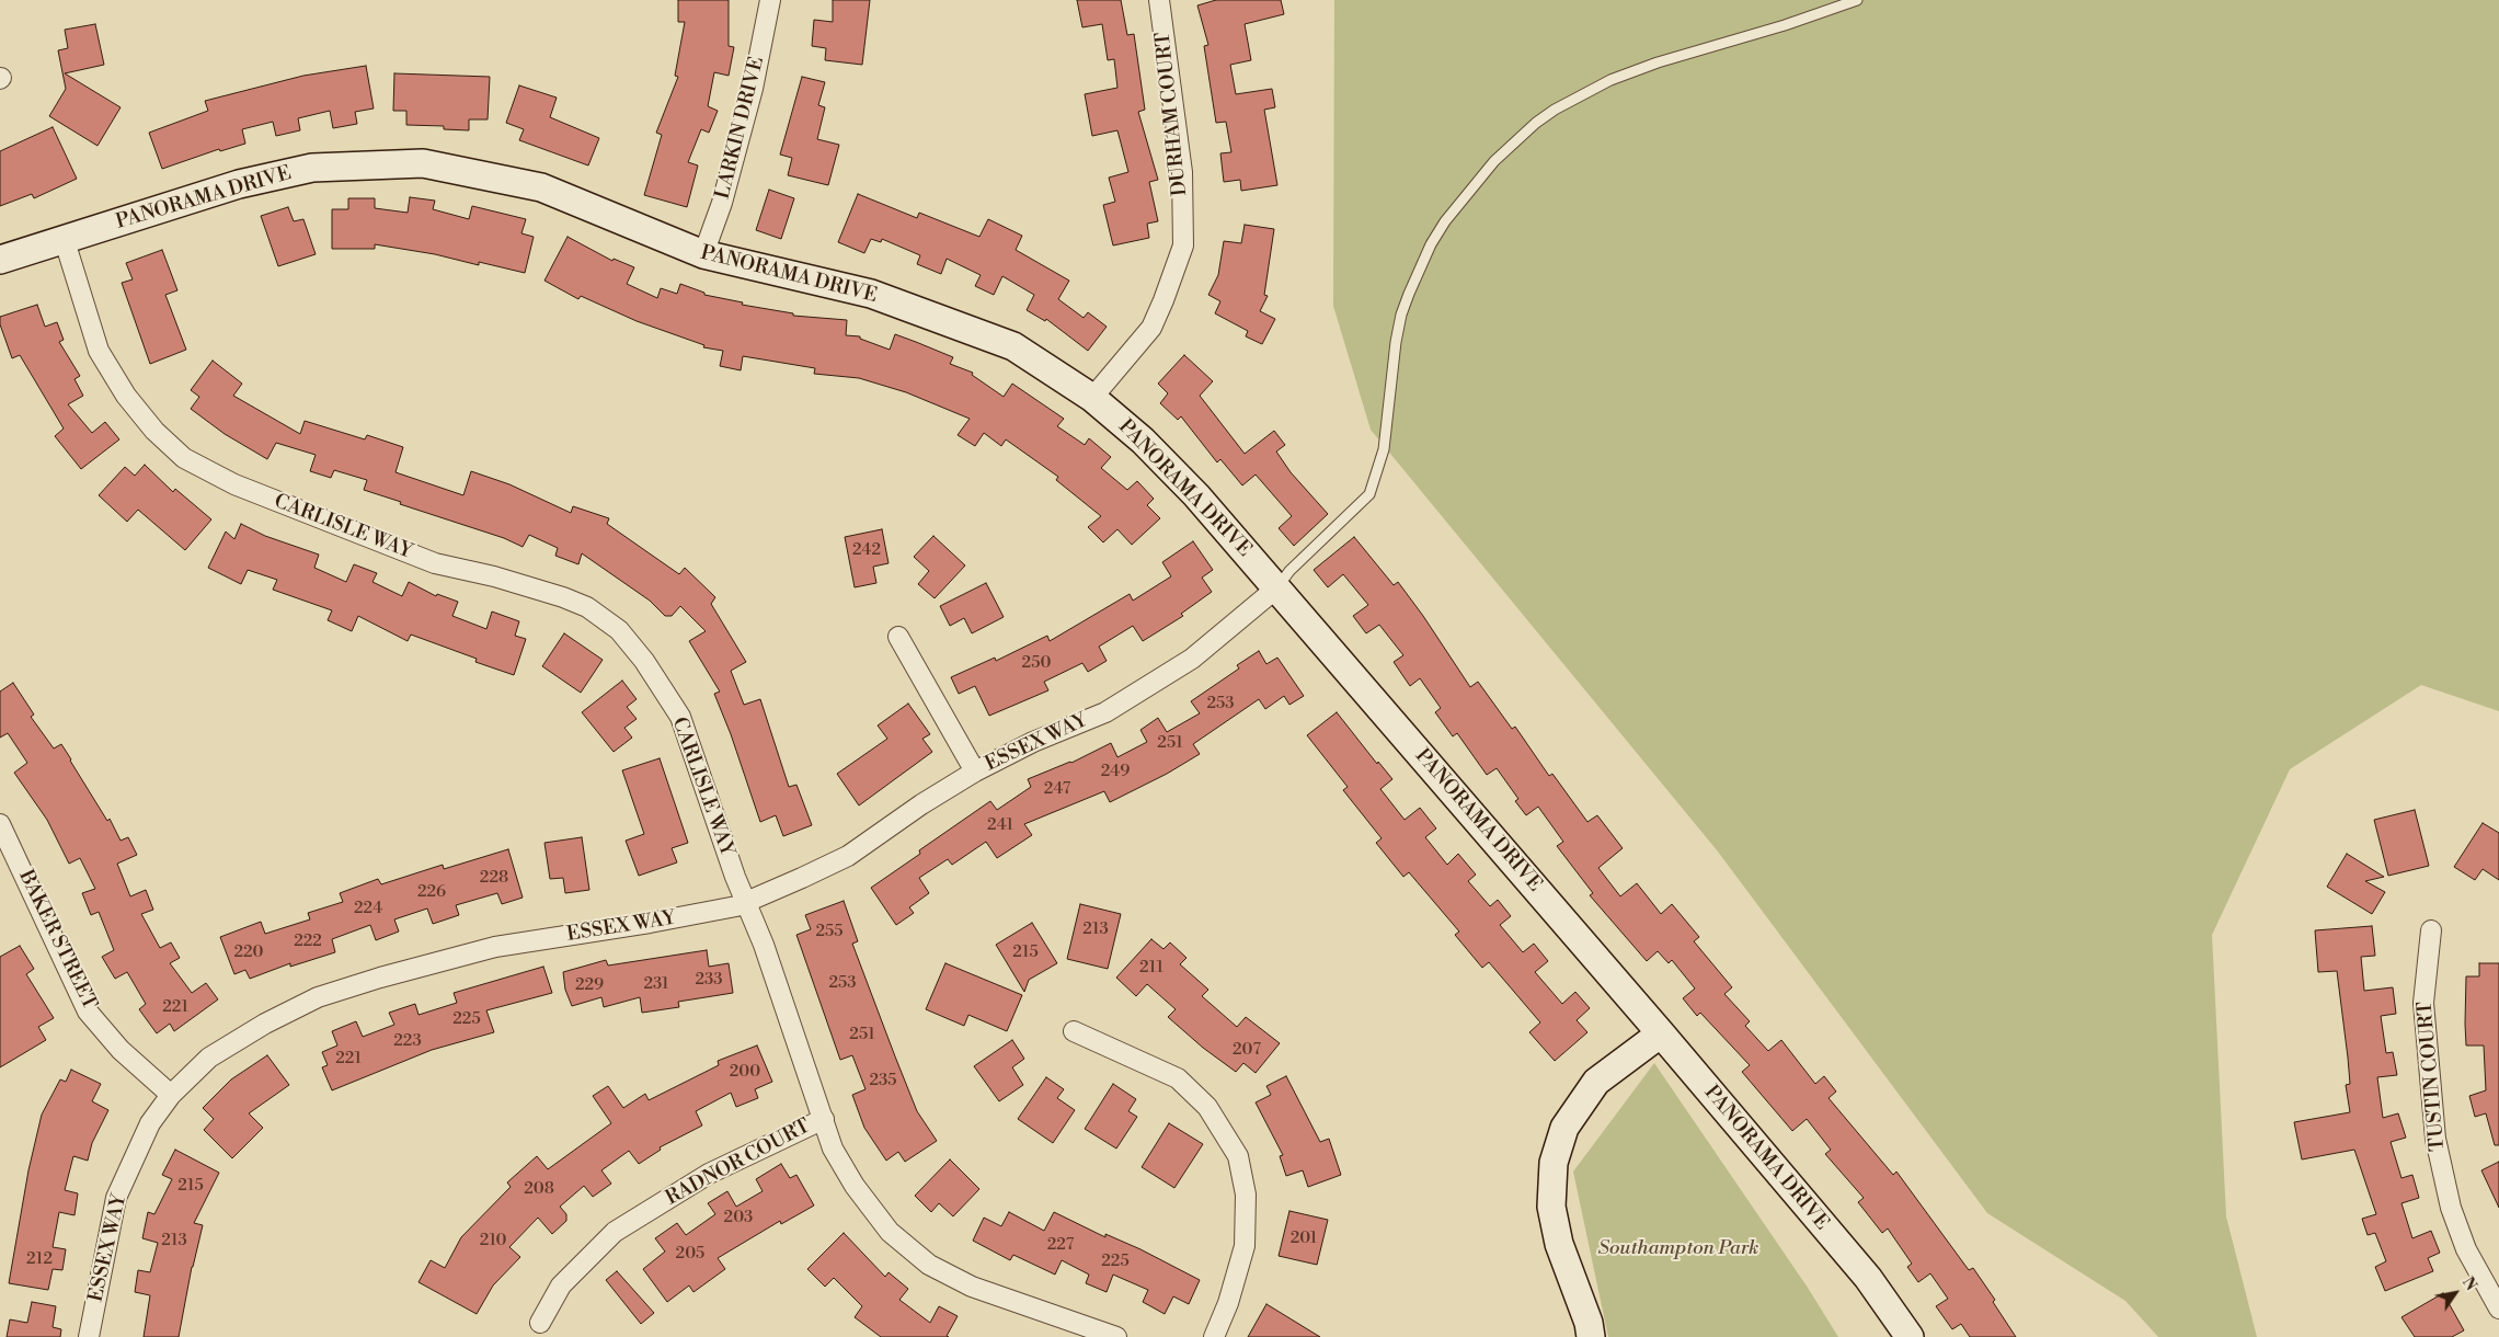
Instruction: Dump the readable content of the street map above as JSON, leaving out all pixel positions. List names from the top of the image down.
{
  "streets": {
    "street": [
      "DURHAM COURT",
      "LARKIN DRIVE",
      "PANORAMA DRIVE",
      "CARLISLE WAY",
      "ESSEX WAY",
      "BAKER STREET",
      "TUSTIN COURT",
      "RADNOR COURT"
    ]
  },
  "crossings": [
    ["DURHAM COURT", "PANORAMA DRIVE"],
    ["LARKIN DRIVE", "PANORAMA DRIVE"],
    ["PANORAMA DRIVE", "CARLISLE WAY"],
    ["PANORAMA DRIVE", "ESSEX WAY"],
    ["CARLISLE WAY", "ESSEX WAY"],
    ["CARLISLE WAY", "RADNOR COURT"],
    ["ESSEX WAY", "BAKER STREET"]
  ],
  "parks": ["Southampton Park"],
  "house_numbers": [
    "242",
    "250",
    "253",
    "251",
    "249",
    "247",
    "241",
    "228",
    "226",
    "224",
    "213",
    "255",
    "222",
    "220",
    "215",
    "211",
    "233",
    "253",
    "231",
    "229",
    "221",
    "225",
    "251",
    "223",
    "207",
    "221",
    "200",
    "235",
    "215",
    "208",
    "203",
    "201",
    "213",
    "210",
    "227",
    "205",
    "212",
    "225"
  ],
  "north": "top right"
}
